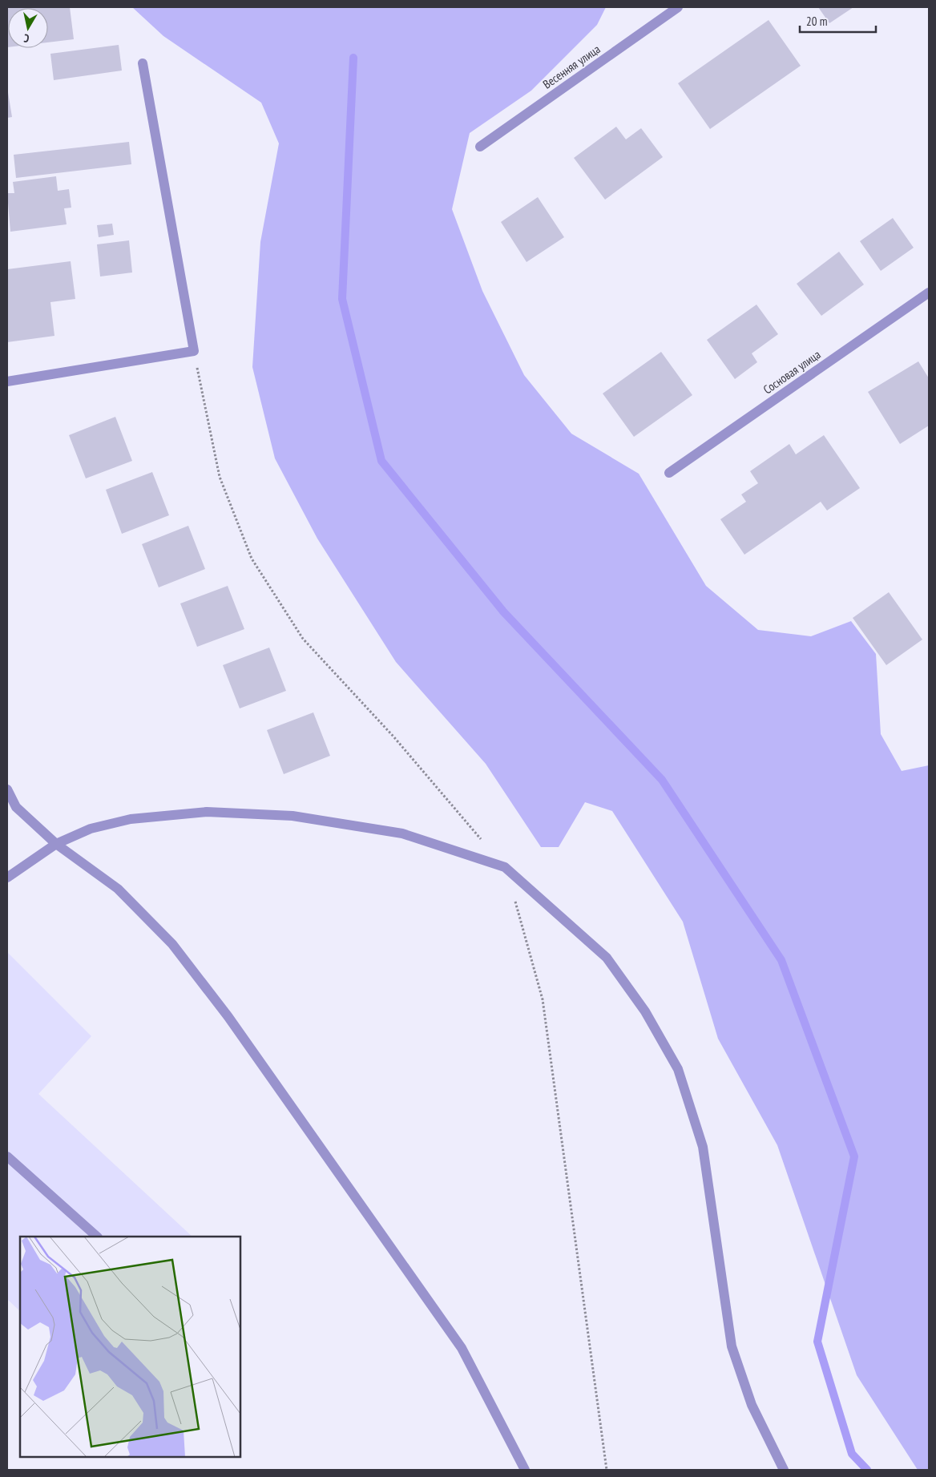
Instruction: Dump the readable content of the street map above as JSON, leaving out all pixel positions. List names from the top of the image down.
{
  "streets": {
    "street": ["Весенняя улица", "Сосновая улица"]
  },
  "scale_bar": "20 m",
  "north": "bottom"
}
